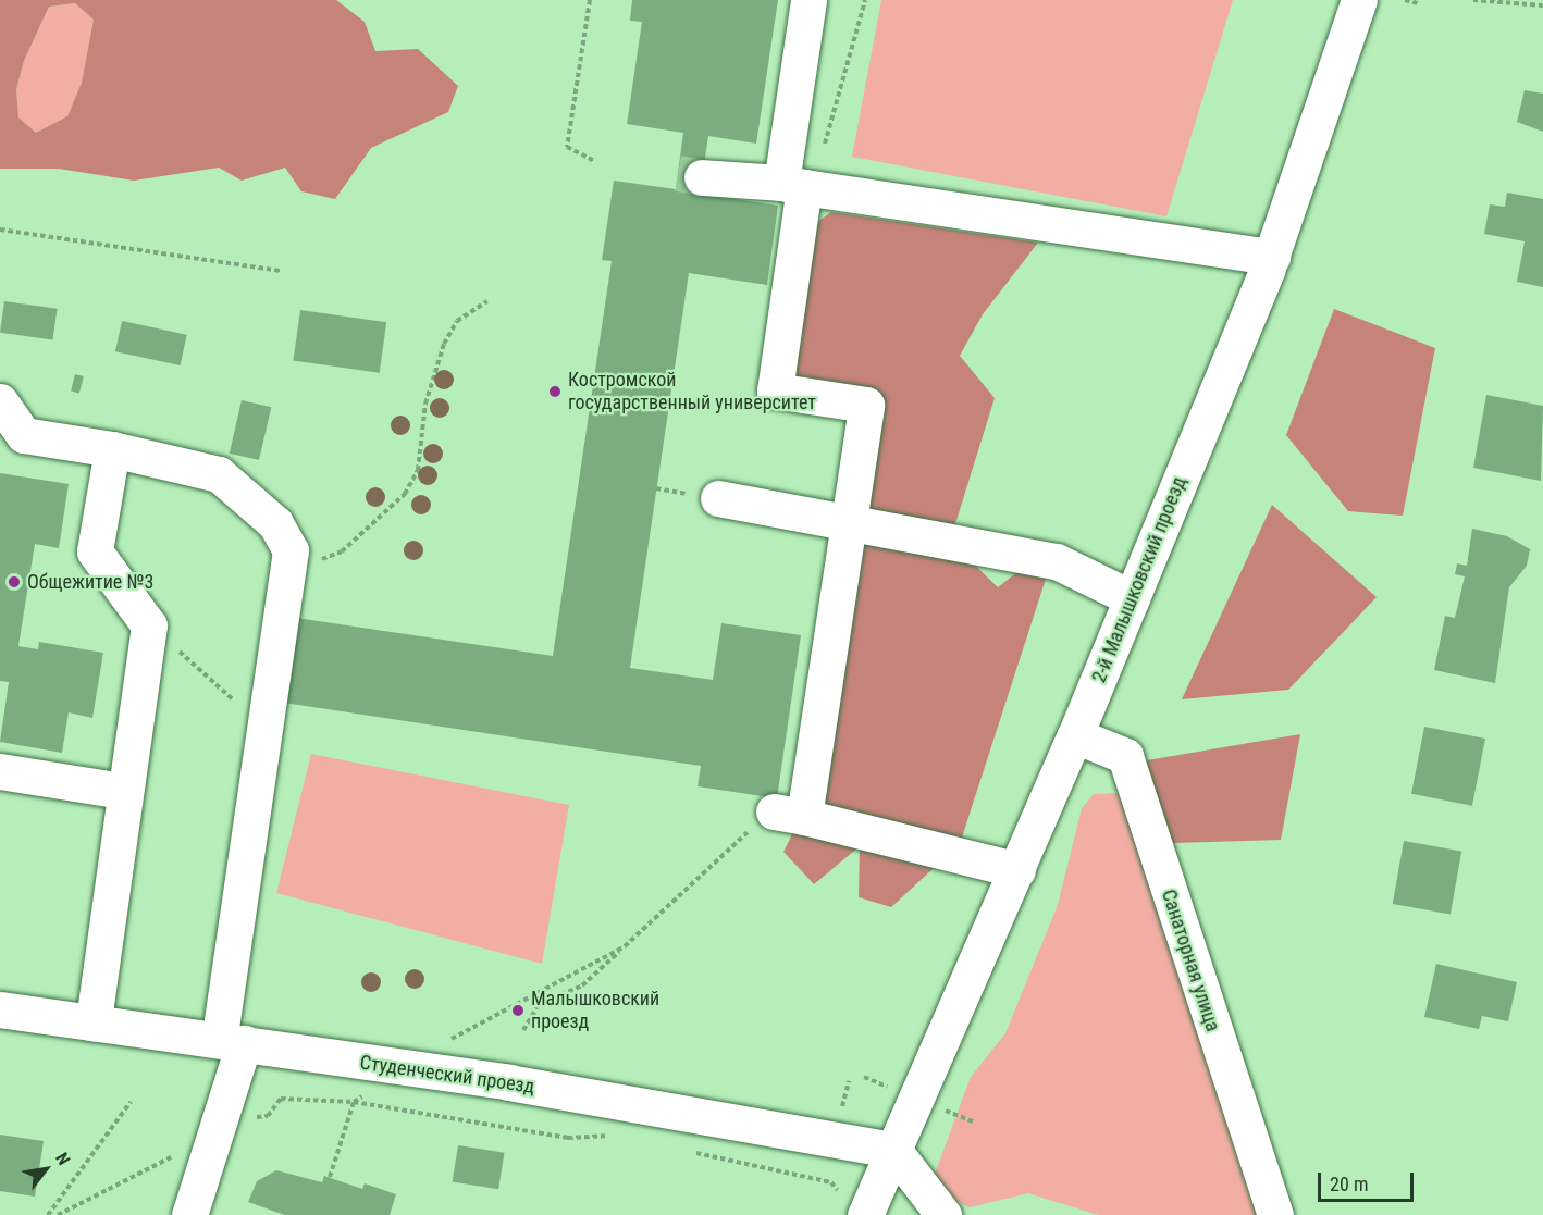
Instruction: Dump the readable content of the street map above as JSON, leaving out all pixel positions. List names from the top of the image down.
{
  "streets": {
    "street": ["2-й Малышковский проезд", "Санаторная улица", "Студенческий проезд"]
  },
  "crossings": [
    ["2-й Малышковский проезд", "Санаторная улица"],
    ["2-й Малышковский проезд", "Студенческий проезд"]
  ],
  "places": ["Костромской государственный университет", "Общежитие №3", "Малышковский проезд"],
  "scale_bar": "20 m",
  "north": "top right"
}
